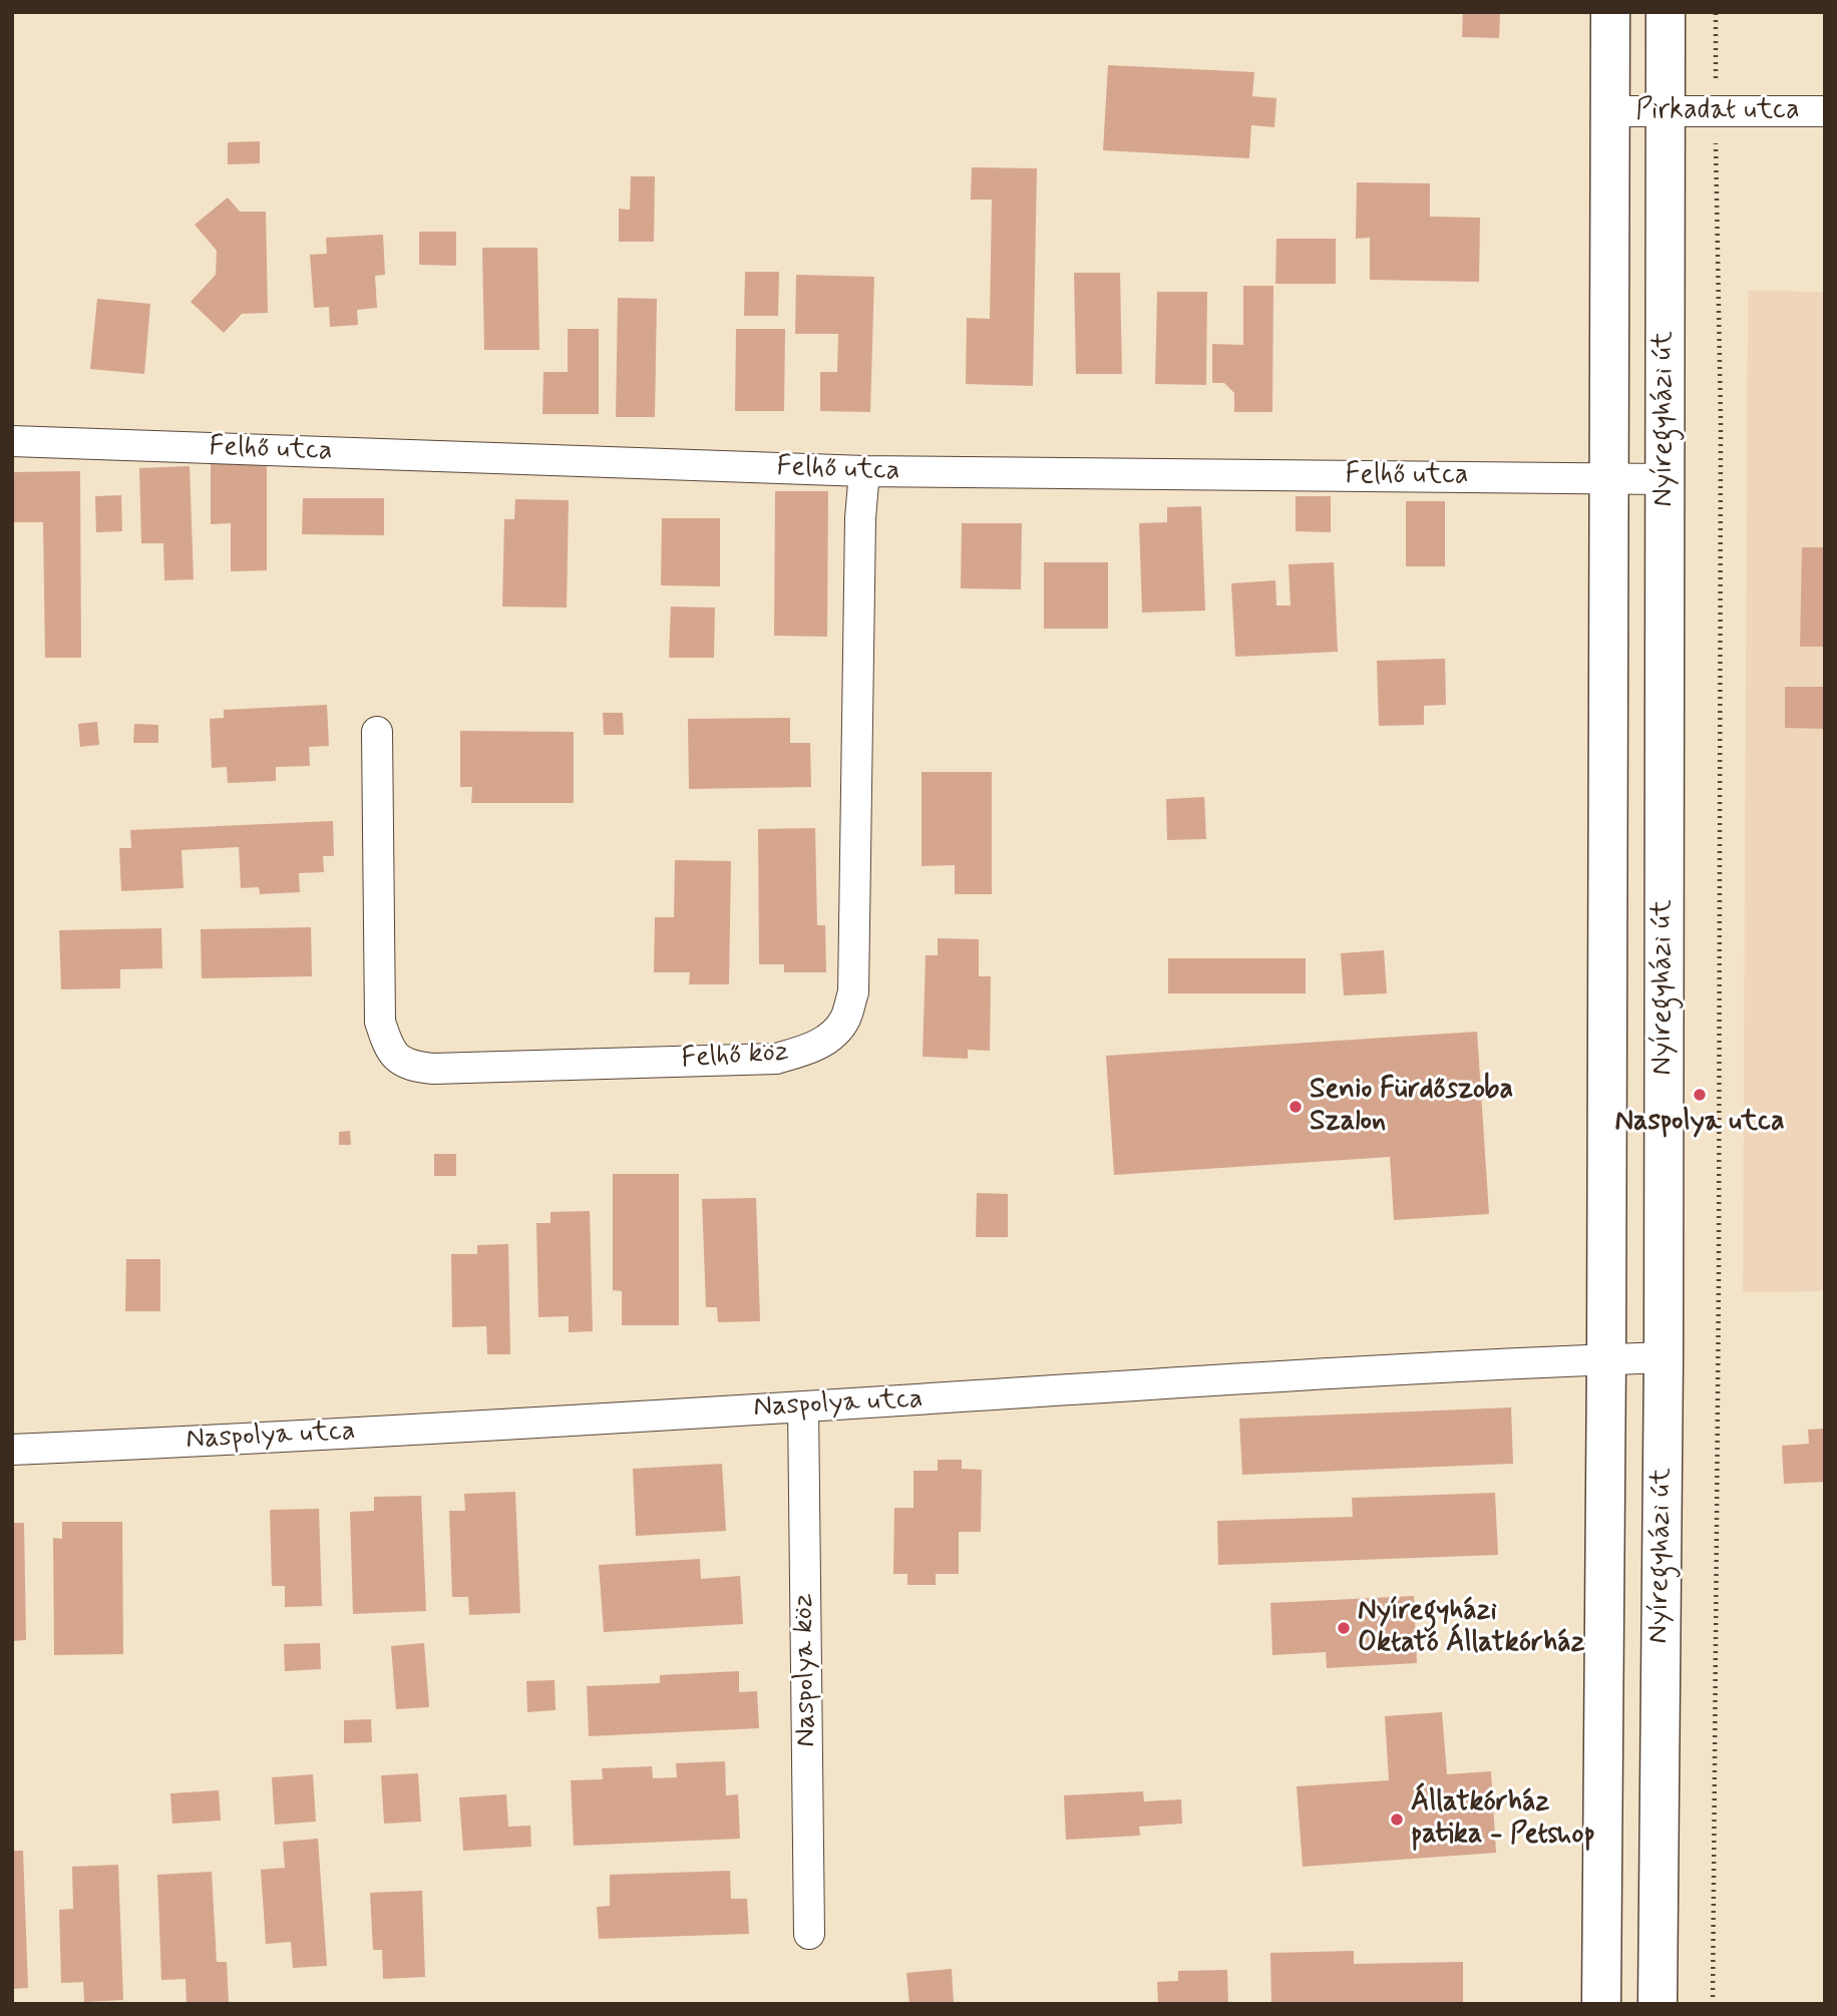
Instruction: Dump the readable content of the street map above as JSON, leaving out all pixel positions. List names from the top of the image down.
{
  "streets": {
    "main road": ["Nyíregyházi út"],
    "street": [
      "Pirkadat utca",
      "Felhő utca",
      "Felhő köz",
      "Naspolya utca",
      "Naspolya köz"
    ]
  },
  "crossings": [
    ["Pirkadat utca", "Nyíregyházi út"],
    ["Nyíregyházi út", "Felhő utca"],
    ["Nyíregyházi út", "Naspolya utca"],
    ["Felhő utca", "Felhő köz"],
    ["Naspolya utca", "Naspolya köz"]
  ],
  "places": [
    "Naspolya utca",
    "Senio Fürdőszoba Szalon",
    "Nyíregyházi Oktató Állatkórház",
    "Állatkórház patika - Petshop"
  ]
}
